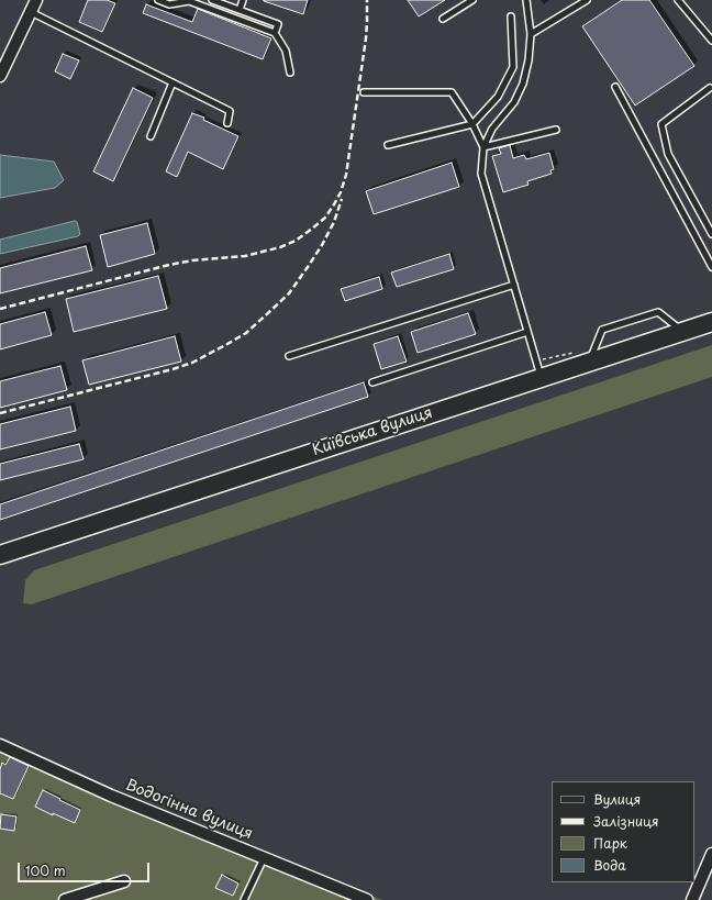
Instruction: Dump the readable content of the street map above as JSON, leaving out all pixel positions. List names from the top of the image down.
{
  "streets": {
    "highway": ["Київська вулиця"],
    "street": ["Водогінна вулиця"]
  },
  "legend": [
    "Вулиця",
    "Залізниця",
    "Парк",
    "Вода"
  ],
  "scale_bar": "100 m"
}
